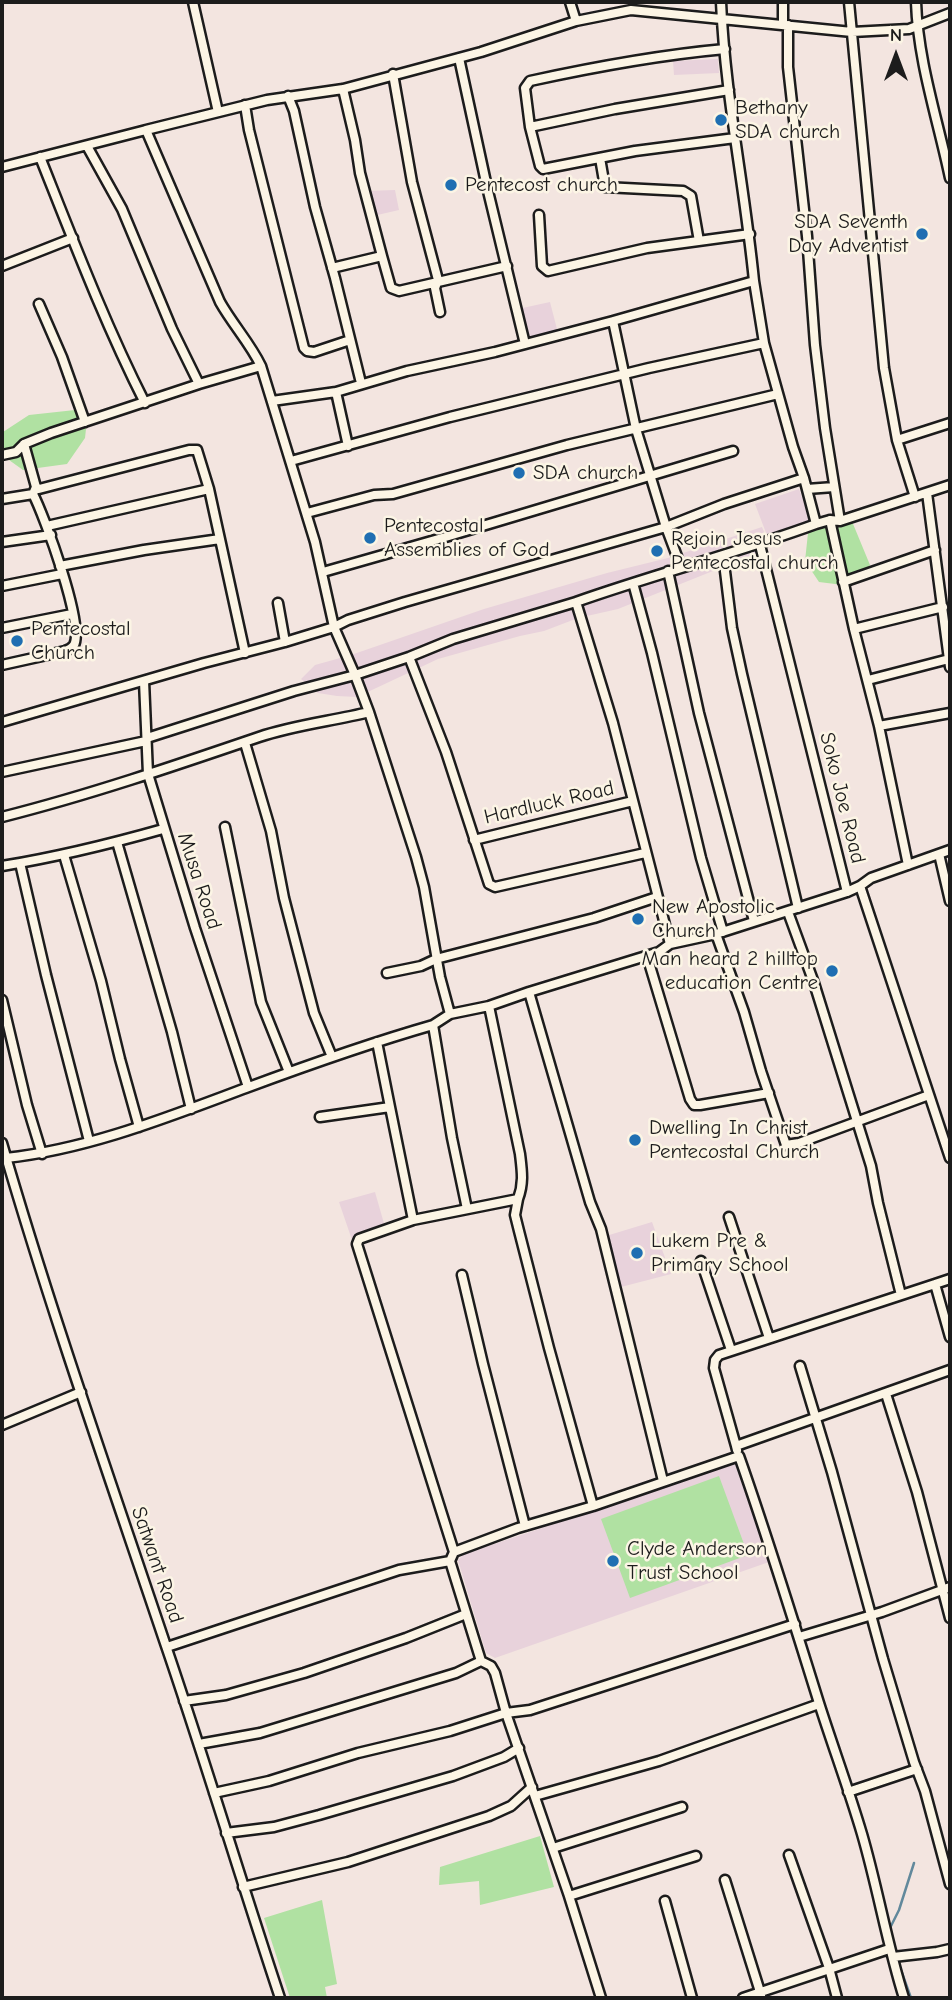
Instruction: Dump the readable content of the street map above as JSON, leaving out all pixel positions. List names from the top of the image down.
{
  "streets": {
    "street": [
      "Soko Joe Road",
      "Hardluck Road",
      "Musa Road",
      "Satwant Road"
    ]
  },
  "places": [
    "Bethany SDA church",
    "Pentecost church",
    "SDA Seventh Day Adventist",
    "SDA church",
    "Pentecostal Assemblies of God",
    "Rejoin Jesus Pentecostal church",
    "Pentecostal Church",
    "New Apostolic Church",
    "Man heard 2 hilltop education Centre",
    "Dwelling In Christ Pentecostal Church",
    "Lukem Pre & Primary School",
    "Clyde Anderson Trust School"
  ],
  "north": "top"
}
